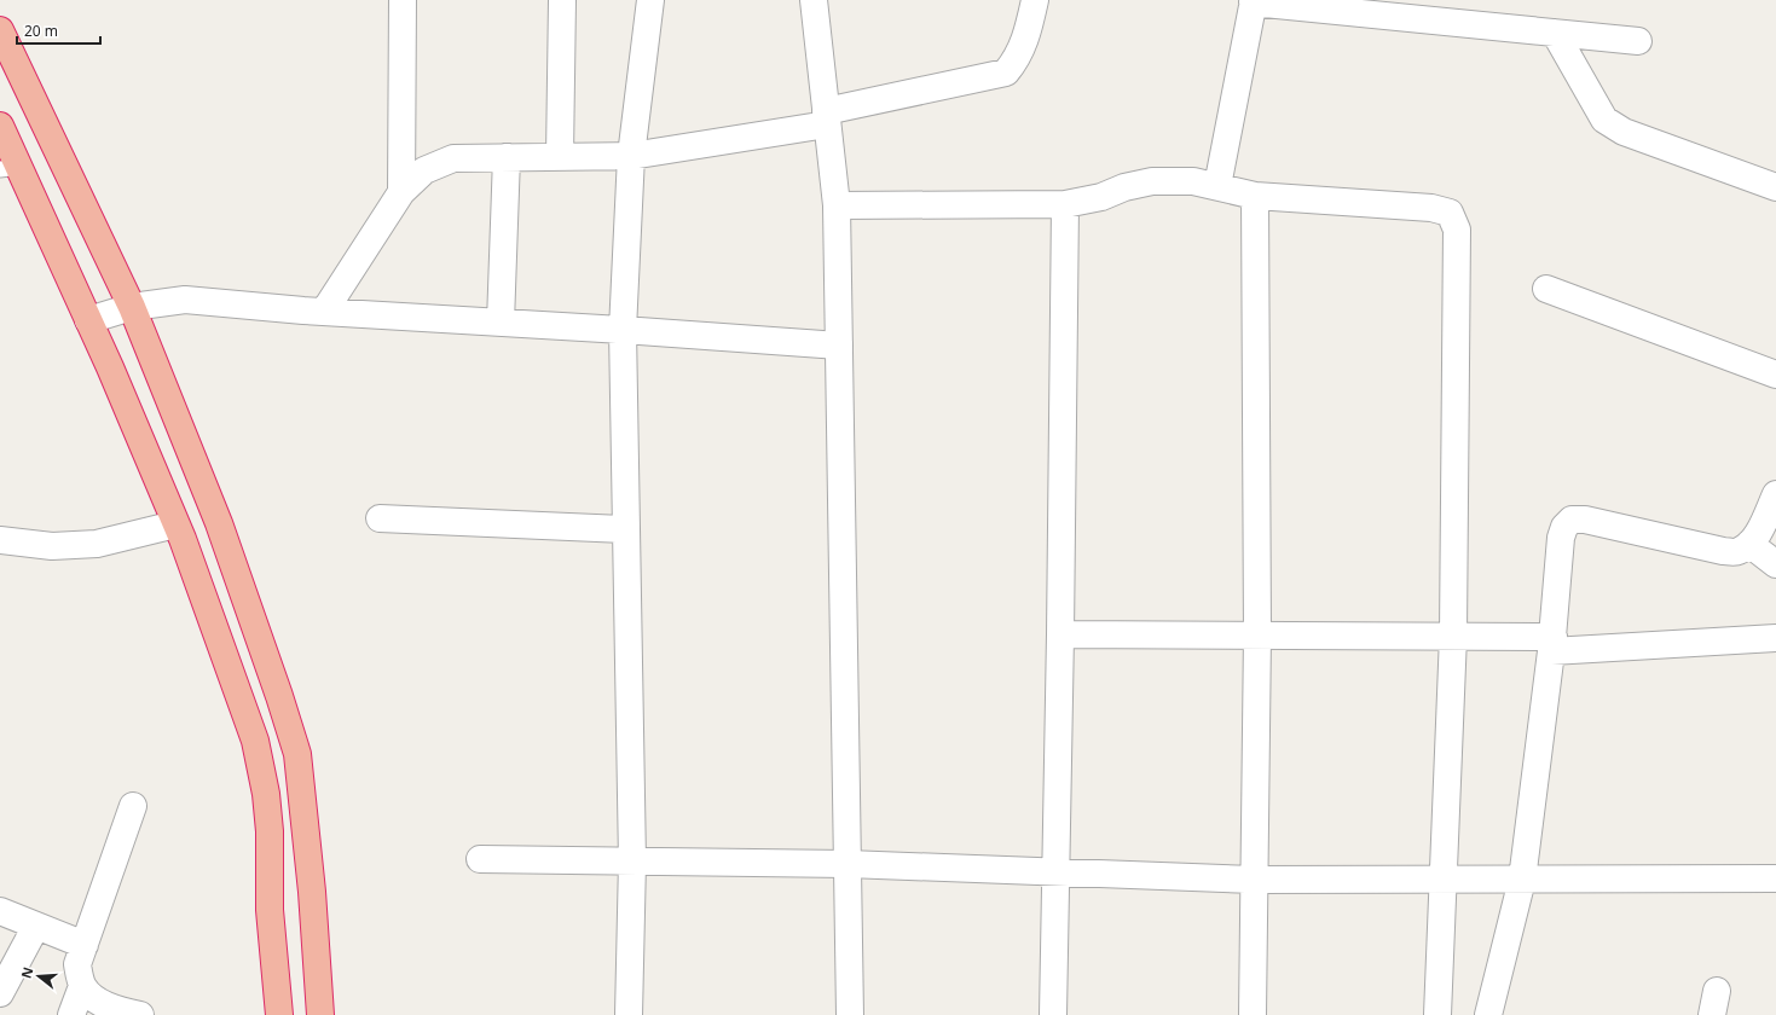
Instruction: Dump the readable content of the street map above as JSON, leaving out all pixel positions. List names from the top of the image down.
{
  "scale_bar": "20 m",
  "north": "left"
}
